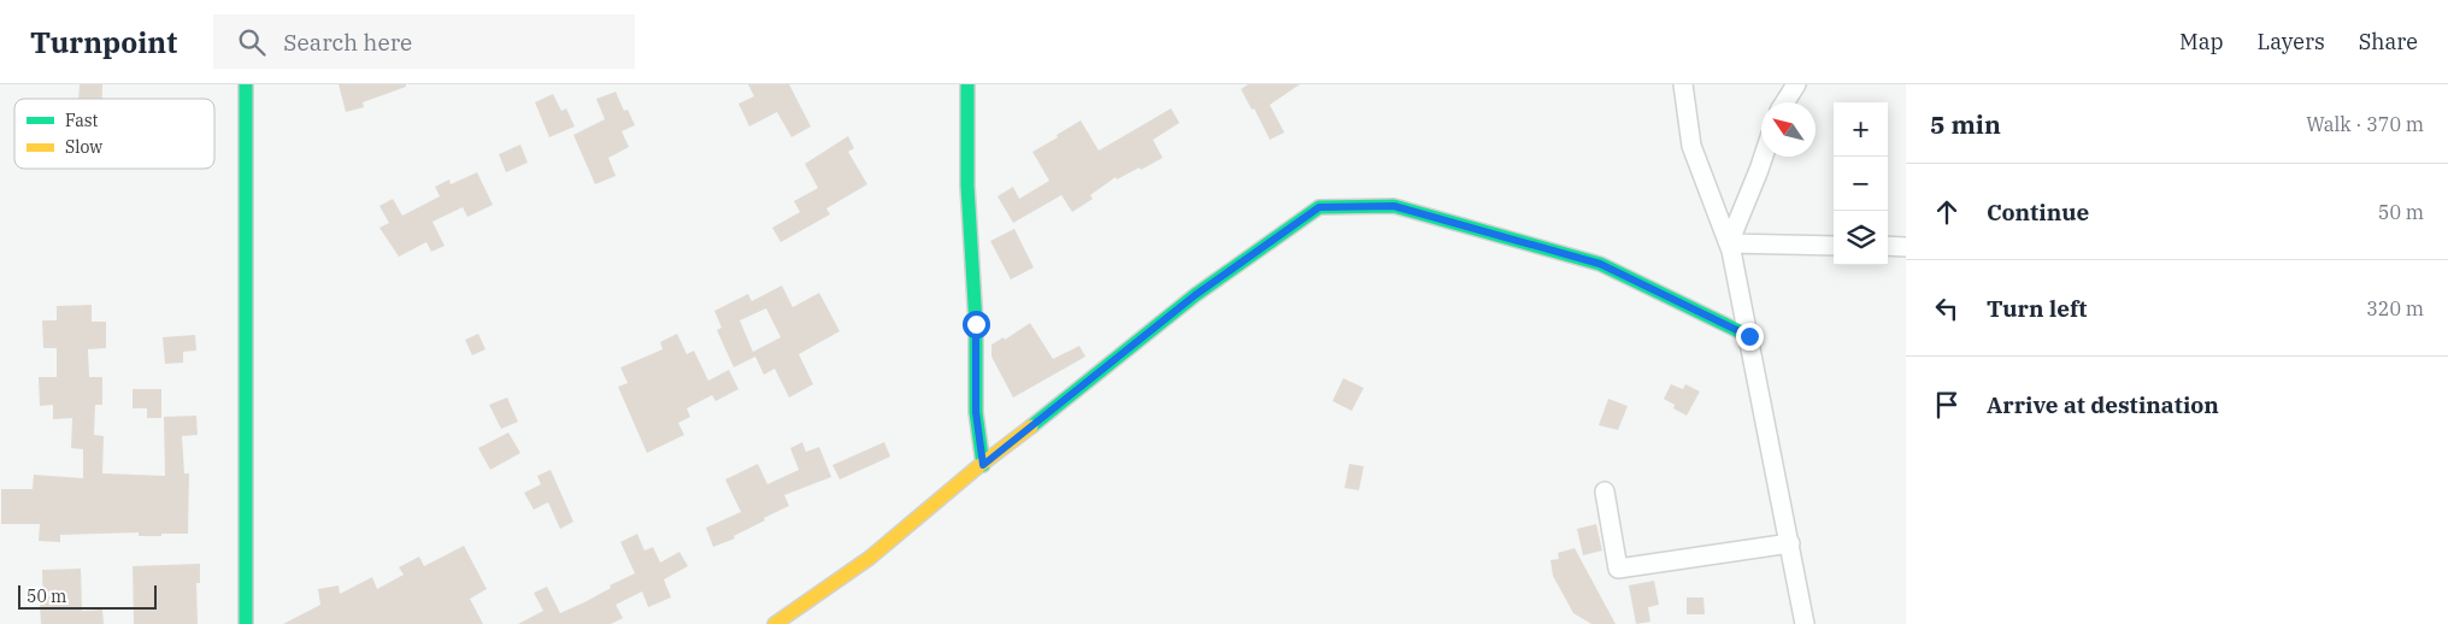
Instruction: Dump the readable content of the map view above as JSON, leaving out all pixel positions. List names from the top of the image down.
{
  "legend": ["Fast", "Slow"],
  "scale_bar": "50 m",
  "north": "top left",
  "page": {
    "header": "Turnpoint",
    "search": "Search here",
    "nav": ["Map", "Layers", "Share"],
    "heading": ["5 min", "Walk · 370 m"],
    "map_buttons": ["+", "−"],
    "list": [
      ["Continue", "50 m"],
      ["Turn left", "320 m"],
      "Arrive at destination"
    ],
    "scale": "50 m"
  }
}
